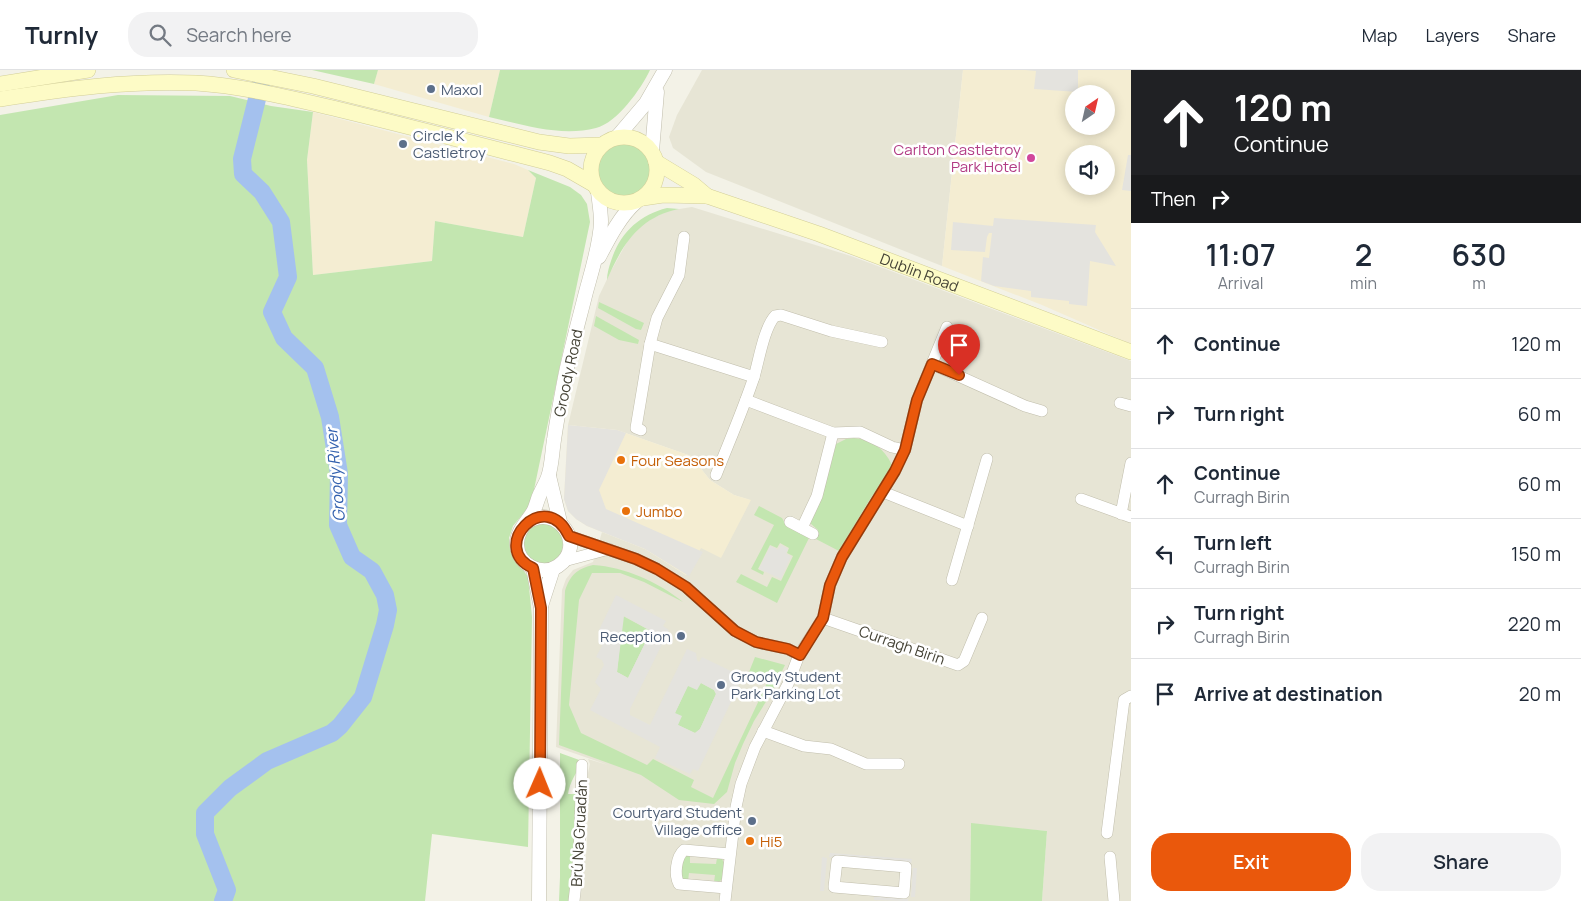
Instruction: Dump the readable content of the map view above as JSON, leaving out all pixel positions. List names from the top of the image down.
{
  "streets": {
    "main road": ["Dublin Road"],
    "street": ["Groody Road", "Curragh Birin", "Brú Na Gruadán"]
  },
  "water": ["Groody River"],
  "places": [
    "Maxol",
    "Circle K Castletroy",
    "Carlton Castletroy Park Hotel",
    "Four Seasons",
    "Jumbo",
    "Reception",
    "Groody Student Park Parking Lot",
    "Courtyard Student Village office",
    "Hi5"
  ],
  "north": "top right",
  "page": {
    "header": "Turnly",
    "search": "Search here",
    "nav": ["Map", "Layers", "Share"],
    "turn": ["120 m", "Continue"],
    "then": "Then",
    "eta": [
      "11:07",
      "Arrival",
      "2",
      "min",
      "630",
      "m"
    ],
    "list": [
      {
        "name": "Continue",
        "value": "120 m"
      },
      {
        "name": "Turn right",
        "value": "60 m"
      },
      {
        "name": "Continue",
        "note": "Curragh Birin",
        "value": "60 m"
      },
      {
        "name": "Turn left",
        "note": "Curragh Birin",
        "value": "150 m"
      },
      {
        "name": "Turn right",
        "note": "Curragh Birin",
        "value": "220 m"
      },
      {
        "name": "Arrive at destination",
        "value": "20 m"
      }
    ],
    "buttons": ["Exit", "Share"]
  }
}
